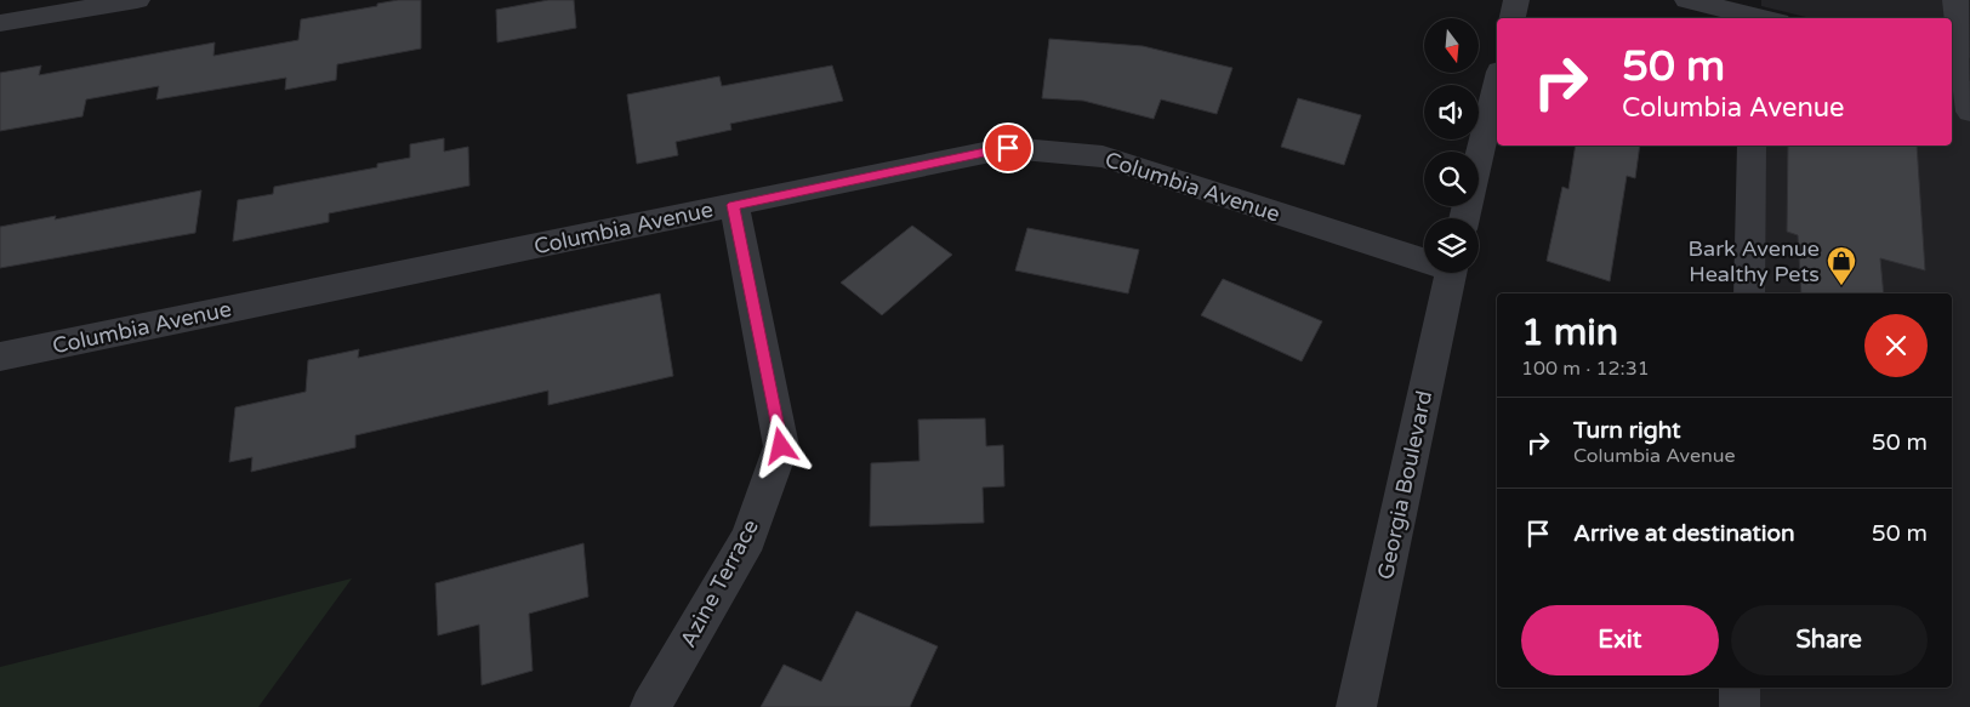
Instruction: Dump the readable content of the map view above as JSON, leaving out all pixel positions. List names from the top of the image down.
{
  "streets": {
    "street": ["Columbia Avenue", "Georgia Boulevard", "Azine Terrace"]
  },
  "crossings": [
    ["Columbia Avenue", "Azine Terrace"]
  ],
  "places": {
    "shop": ["Bark Avenue Healthy Pets"]
  },
  "north": "bottom",
  "page": {
    "turn": ["50 m", "Columbia Avenue"],
    "heading": ["1 min", "100 m · 12:31"],
    "list": [
      {
        "name": "Turn right",
        "note": "Columbia Avenue",
        "value": "50 m"
      },
      {
        "name": "Arrive at destination",
        "value": "50 m"
      }
    ],
    "buttons": ["Exit", "Share"]
  }
}
